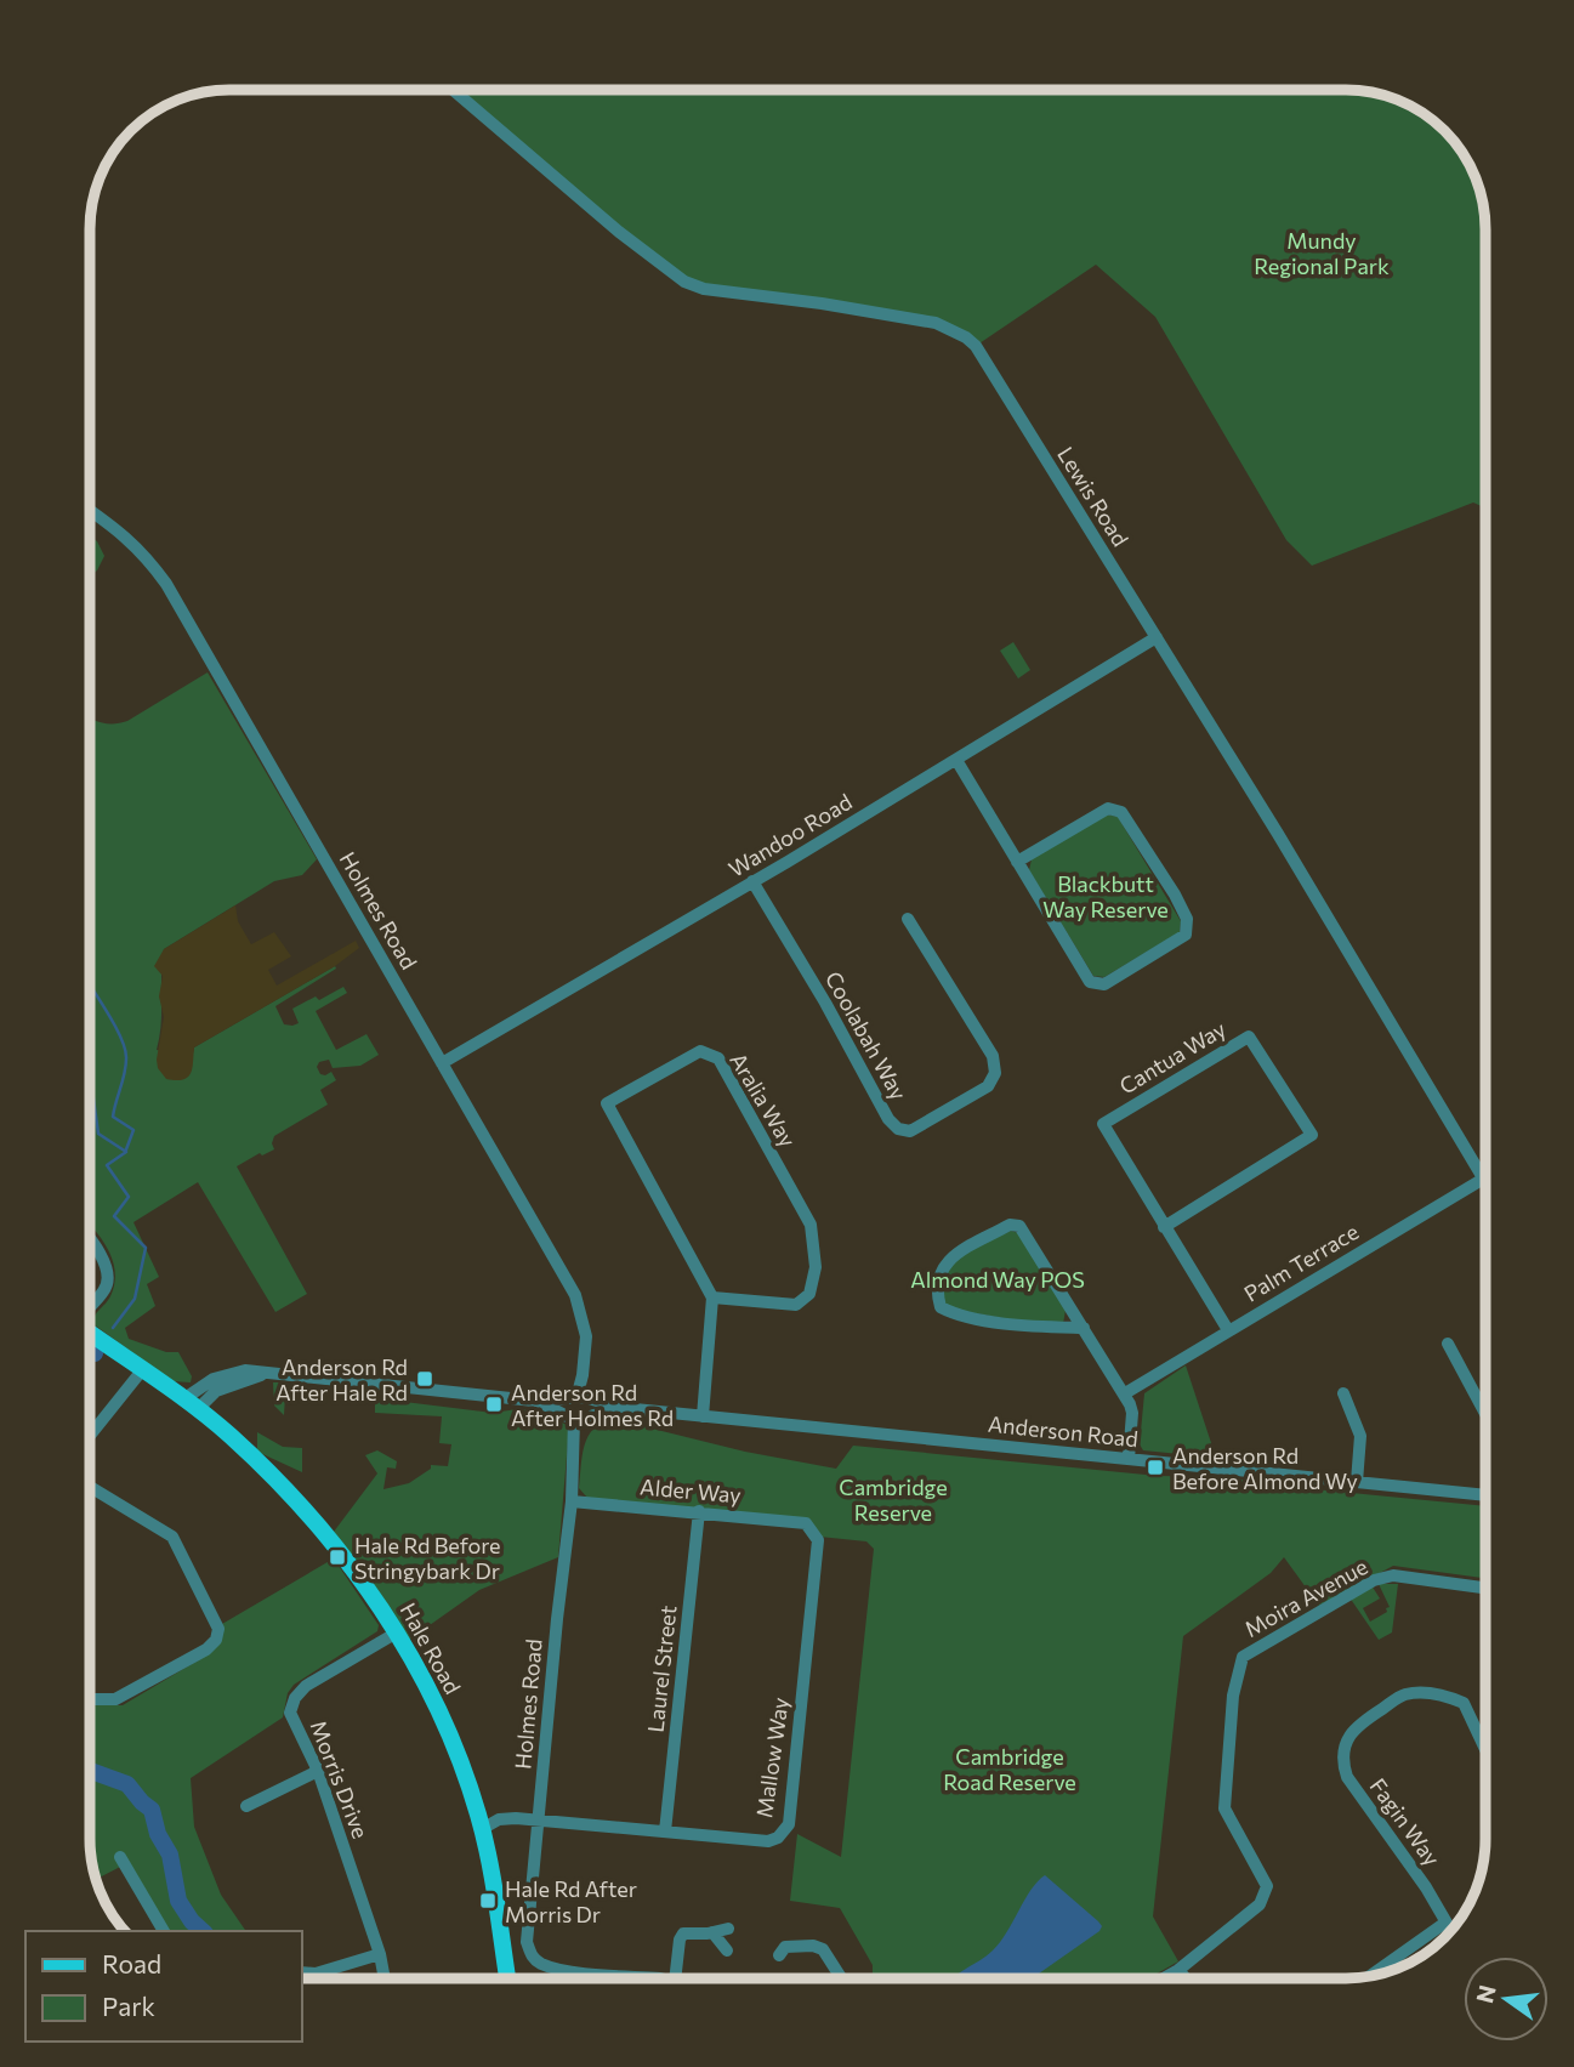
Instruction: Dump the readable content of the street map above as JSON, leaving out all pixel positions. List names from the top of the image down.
{
  "streets": {
    "main road": ["Hale Road"],
    "street": [
      "Lewis Road",
      "Wandoo Road",
      "Holmes Road",
      "Coolabah Way",
      "Cantua Way",
      "Aralia Way",
      "Palm Terrace",
      "Anderson Road",
      "Alder Way",
      "Moira Avenue",
      "Laurel Street",
      "Mallow Way",
      "Morris Drive",
      "Fagin Way"
    ]
  },
  "crossings": [
    ["Lewis Road", "Wandoo Road"],
    ["Lewis Road", "Palm Terrace"],
    ["Wandoo Road", "Holmes Road"],
    ["Wandoo Road", "Coolabah Way"],
    ["Holmes Road", "Anderson Road"],
    ["Holmes Road", "Alder Way"],
    ["Holmes Road", "Mallow Way"],
    ["Cantua Way", "Palm Terrace"],
    ["Anderson Road", "Hale Road"],
    ["Alder Way", "Laurel Street"],
    ["Alder Way", "Mallow Way"],
    ["Hale Road", "Mallow Way"],
    ["Hale Road", "Morris Drive"],
    ["Laurel Street", "Mallow Way"]
  ],
  "parks": [
    "Mundy Regional Park",
    "Blackbutt Way Reserve",
    "Almond Way POS",
    "Cambridge Reserve",
    "Cambridge Road Reserve"
  ],
  "places": {
    "transit": [
      "Anderson Rd After Hale Rd",
      "Anderson Rd After Holmes Rd",
      "Anderson Rd Before Almond Wy",
      "Hale Rd Before Stringybark Dr",
      "Hale Rd After Morris Dr"
    ]
  },
  "legend": ["Road", "Park"],
  "north": "left"
}
